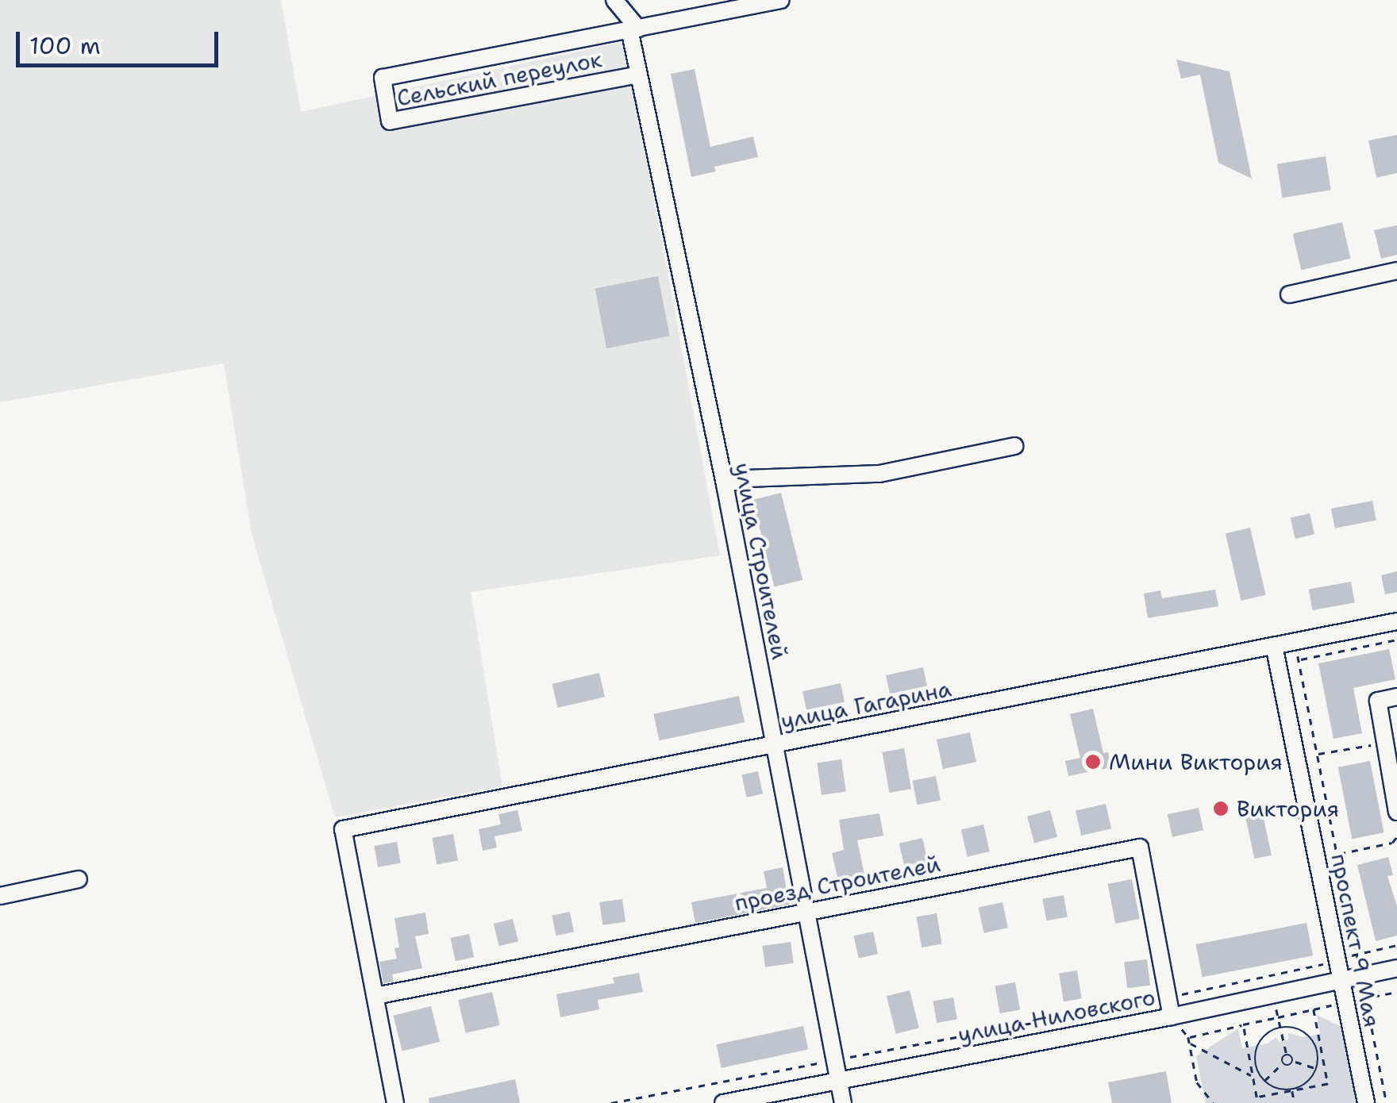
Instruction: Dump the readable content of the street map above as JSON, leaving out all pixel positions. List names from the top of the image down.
{
  "streets": {
    "street": [
      "Сельский переулок",
      "улица Строителей",
      "улица Гагарина",
      "проезд Строителей",
      "проспект 9 Мая",
      "улица Ниловского"
    ]
  },
  "crossings": [
    ["Сельский переулок", "улица Строителей"],
    ["улица Строителей", "улица Гагарина"],
    ["улица Строителей", "проезд Строителей"],
    ["улица Строителей", "улица Ниловского"],
    ["улица Гагарина", "проезд Строителей"],
    ["улица Гагарина", "проспект 9 Мая"],
    ["проезд Строителей", "улица Ниловского"],
    ["проспект 9 Мая", "улица Ниловского"]
  ],
  "places": ["Мини Виктория", "Виктория"],
  "scale_bar": "100 m"
}
